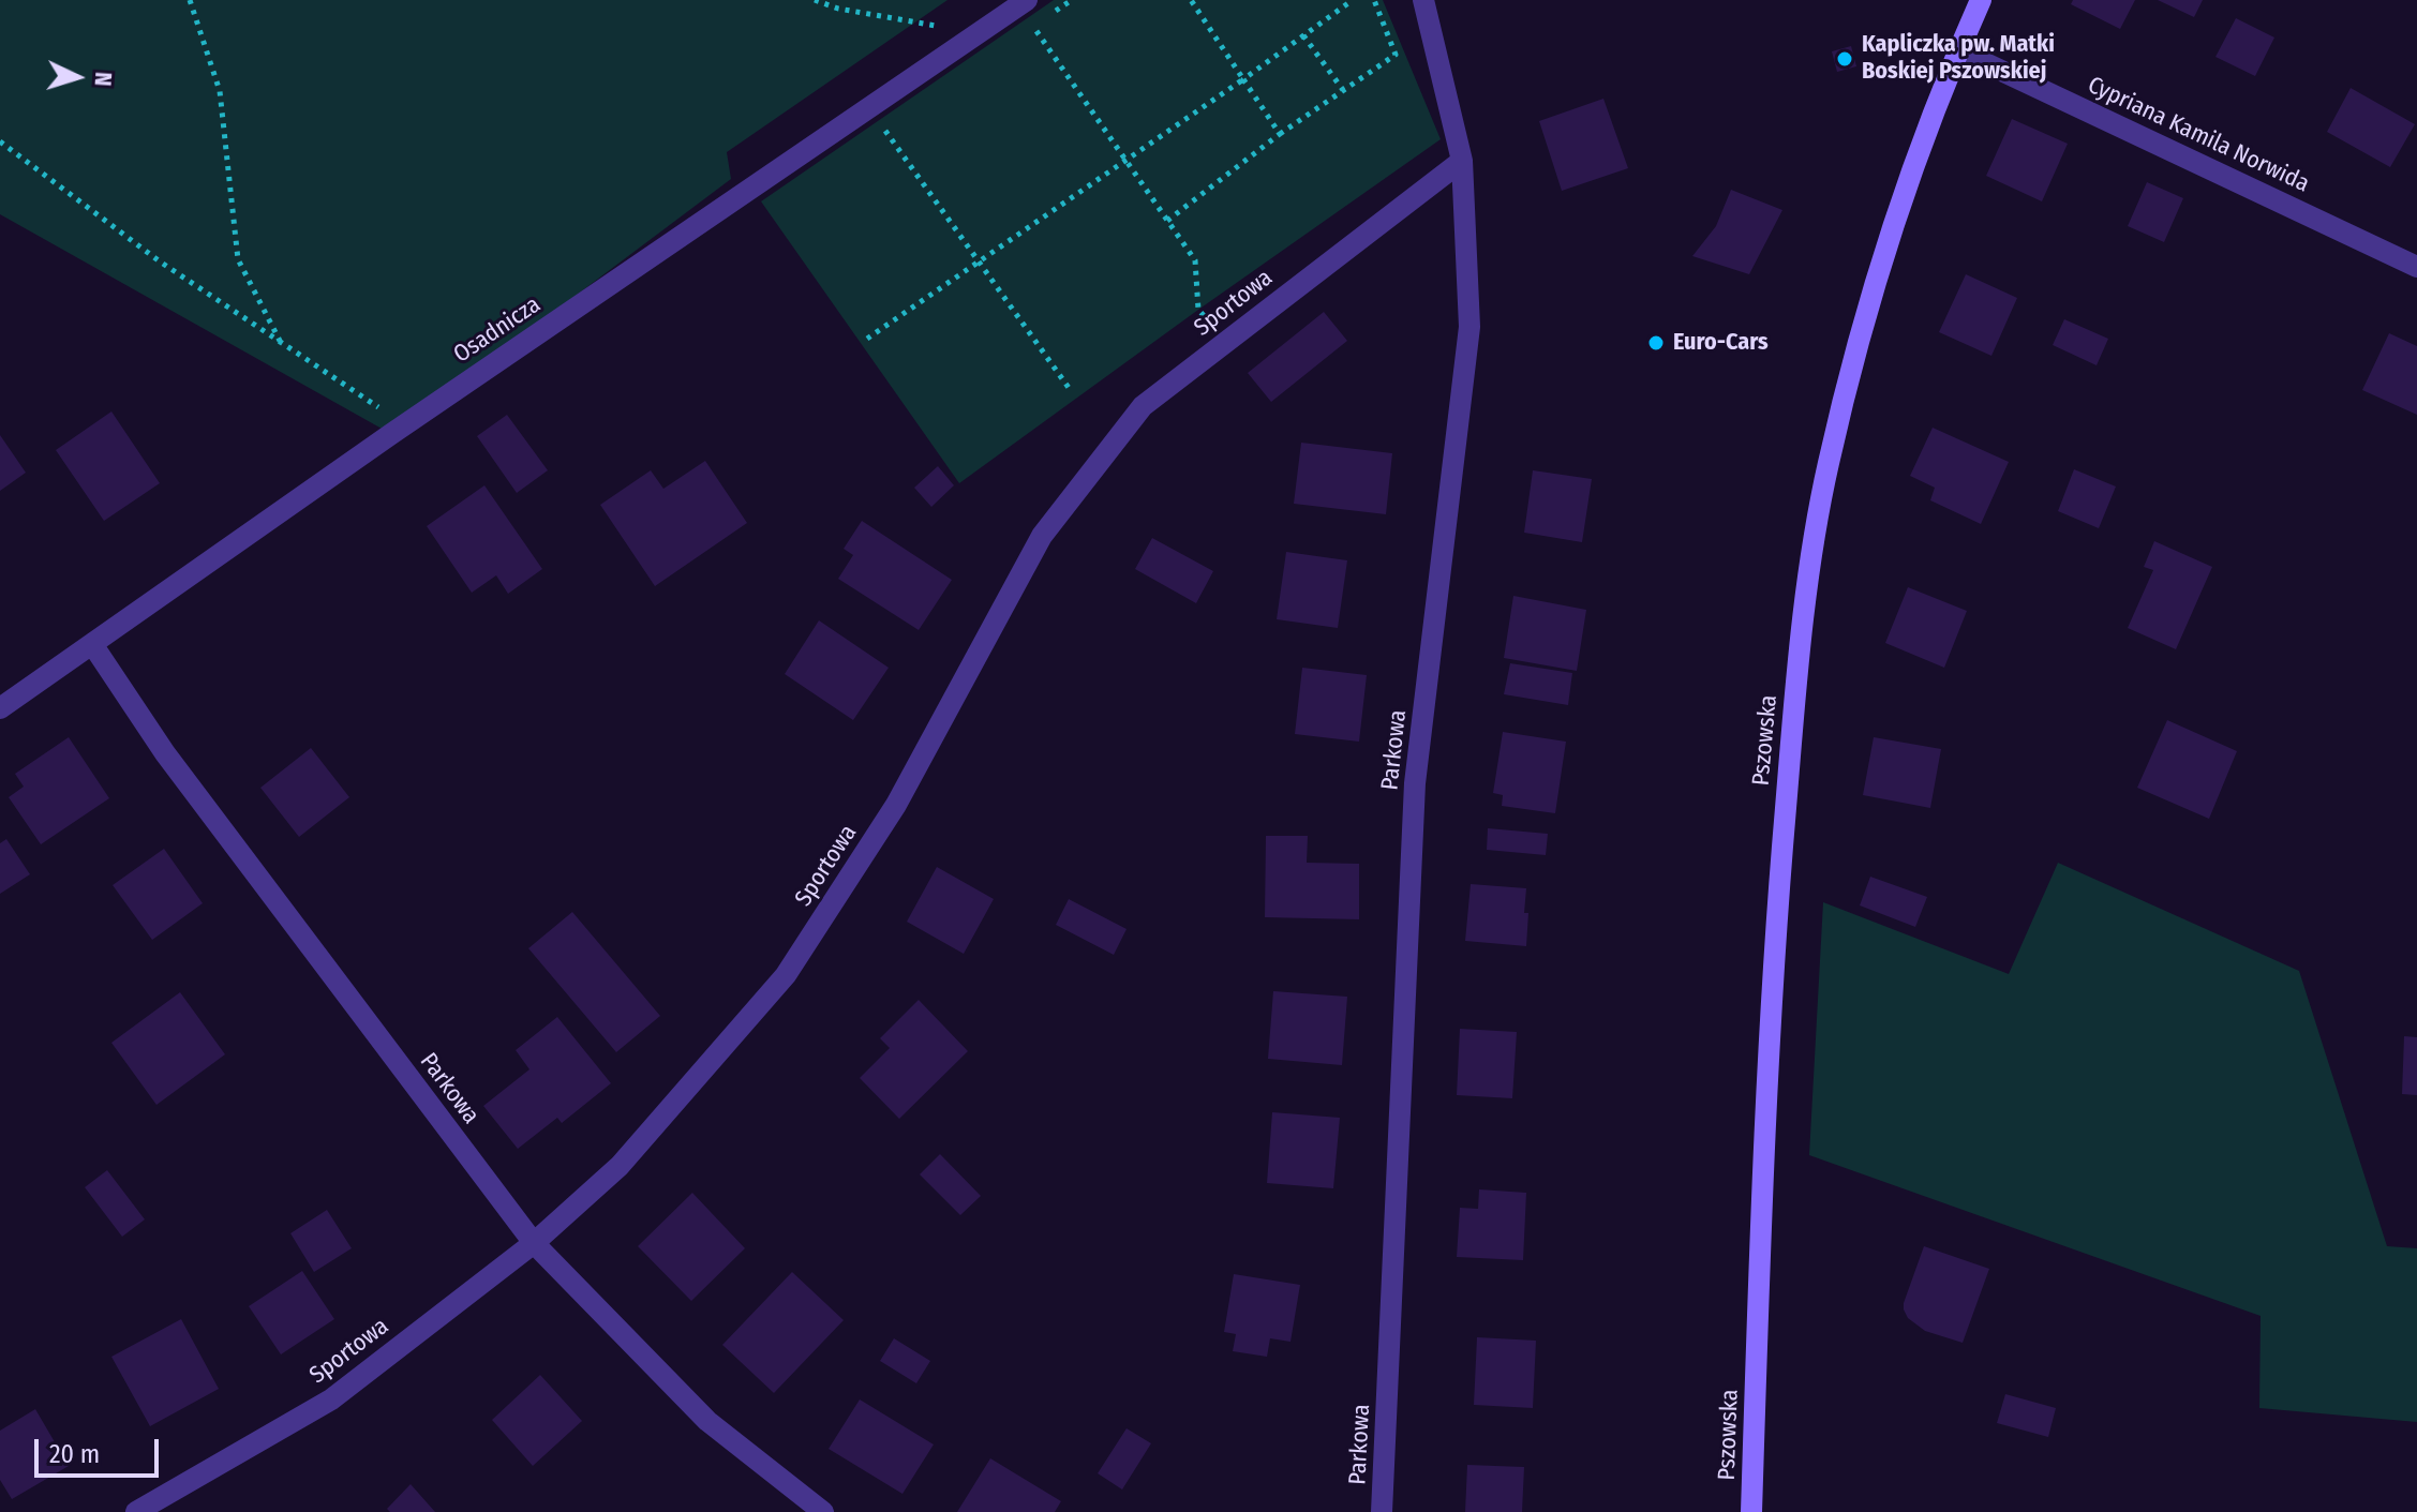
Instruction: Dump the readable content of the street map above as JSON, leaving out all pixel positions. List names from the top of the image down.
{
  "streets": {
    "main road": ["Pszowska"],
    "street": [
      "Cypriana Kamila Norwida",
      "Sportowa",
      "Osadnicza",
      "Parkowa"
    ]
  },
  "crossings": [
    ["Cypriana Kamila Norwida", "Pszowska"],
    ["Sportowa", "Parkowa"],
    ["Osadnicza", "Parkowa"]
  ],
  "places": ["Kapliczka pw. Matki Boskiej Pszowskiej", "Euro-Cars"],
  "scale_bar": "20 m",
  "north": "right"
}
